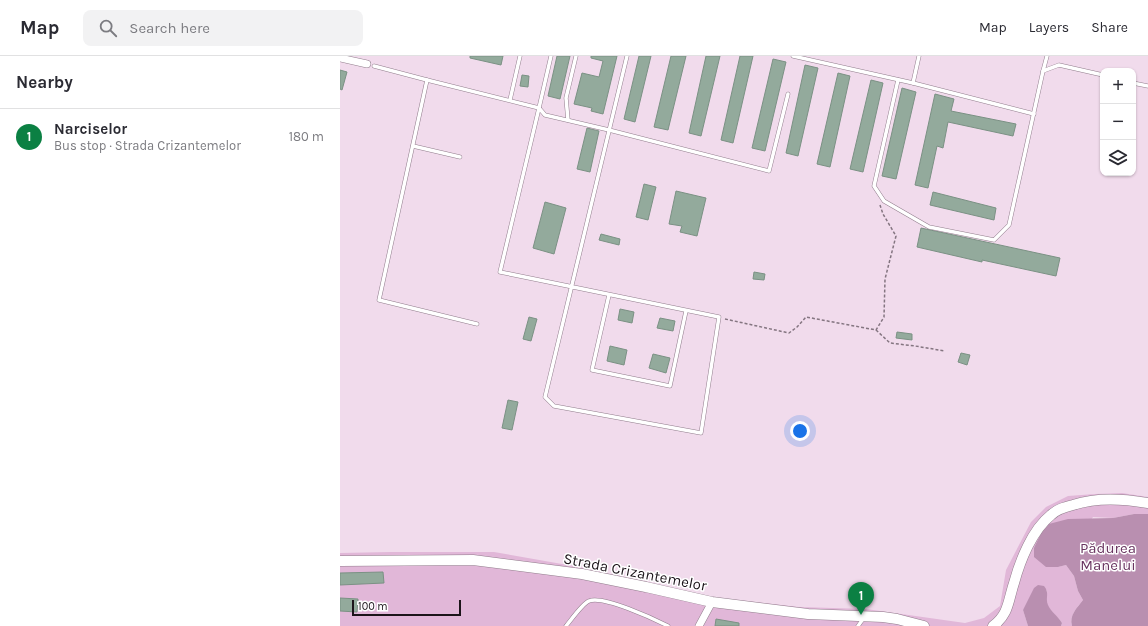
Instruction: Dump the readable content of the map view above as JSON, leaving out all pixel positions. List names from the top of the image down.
{
  "streets": {
    "street": ["Strada Crizantemelor"]
  },
  "parks": ["Pădurea Manelui"],
  "scale_bar": "100 m",
  "page": {
    "header": "Map",
    "search": "Search here",
    "nav": ["Map", "Layers", "Share"],
    "heading": "Nearby",
    "map_buttons": ["+", "−"],
    "list": [
      {
        "mark": "1",
        "name": "Narciselor",
        "note": "Bus stop · Strada Crizantemelor",
        "value": "180 m"
      }
    ],
    "pins": "1",
    "scale": "100 m"
  }
}
